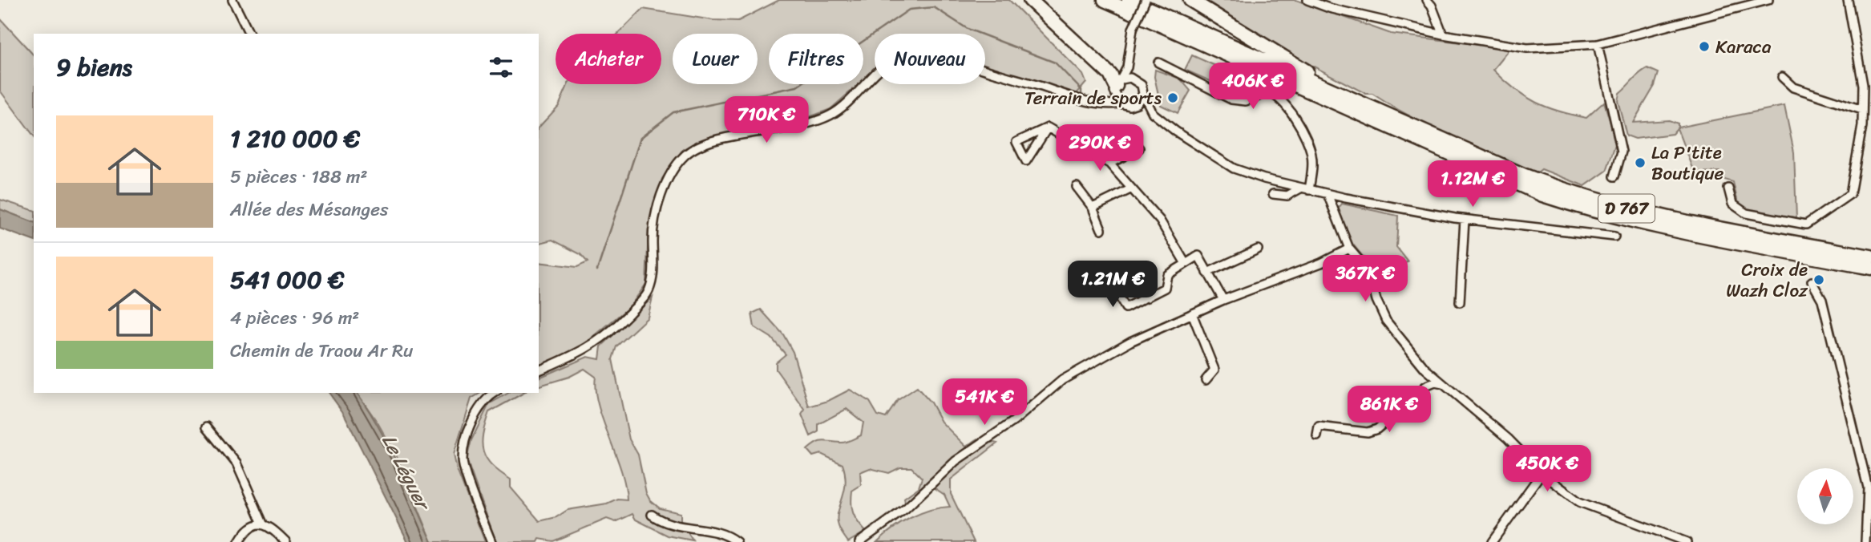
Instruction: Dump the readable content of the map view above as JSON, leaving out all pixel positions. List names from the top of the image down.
{
  "streets": {
    "highway": ["D 767"]
  },
  "water": ["Le Léguer"],
  "places": [
    "Karaca",
    "Terrain de sports",
    "La P'tite Boutique",
    "Croix de Wazh Cloz"
  ],
  "north": "top",
  "page": {
    "chip": [
      "Acheter",
      "Louer",
      "Filtres",
      "Nouveau"
    ],
    "heading": "9 biens",
    "price": [
      "406K €",
      "710K €",
      "290K €",
      "1.12M €",
      "367K €",
      "1.21M €",
      "541K €",
      "861K €",
      "450K €"
    ],
    "list": [
      {
        "name": "1 210 000 €",
        "note": "5 pièces · 188 m² · Allée des Mésanges"
      },
      {
        "name": "541 000 €",
        "note": "4 pièces · 96 m² · Chemin de Traou Ar Ru"
      }
    ]
  }
}
